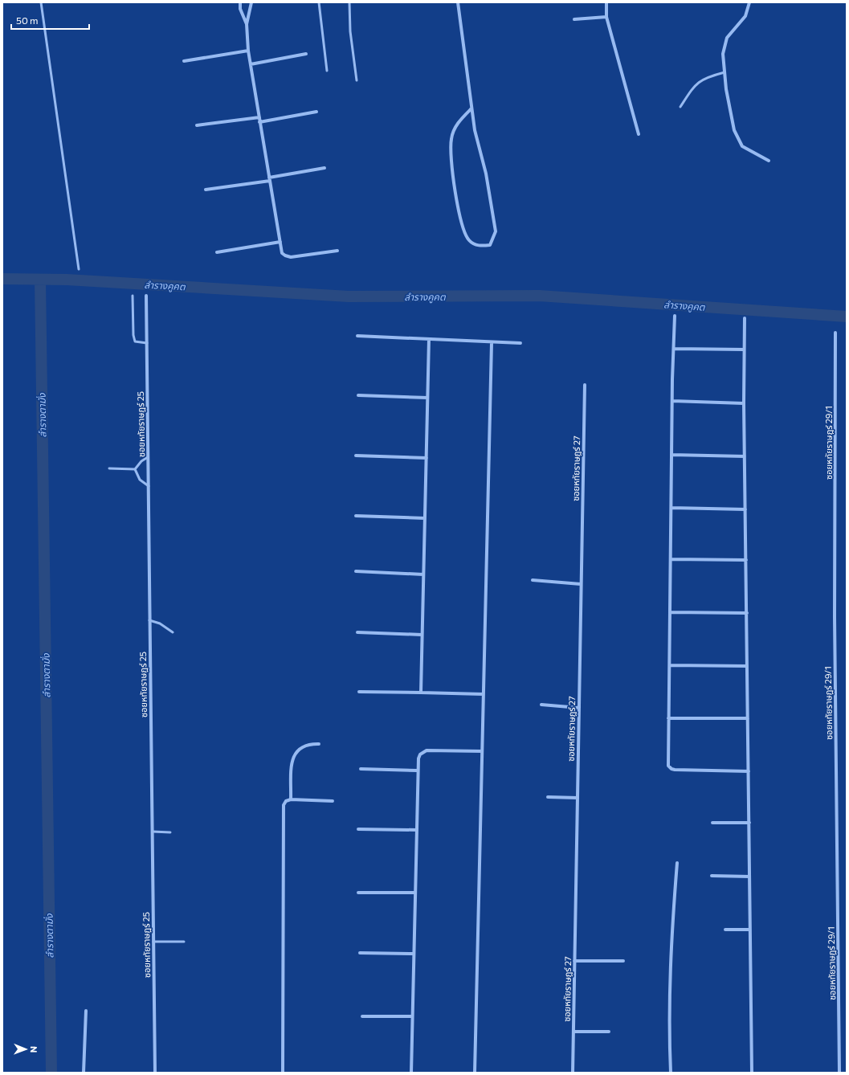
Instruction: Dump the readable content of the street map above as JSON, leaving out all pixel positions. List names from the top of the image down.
{
  "streets": {
    "street": ["ซอยหทัยราษฎร์ 25", "ซอยหทัยราษฎร์ 29/1", "ซอยหทัยราษฎร์ 27"]
  },
  "water": ["ลำรางคูคต", "ลำรางตามั่ง"],
  "scale_bar": "50 m",
  "north": "right"
}
